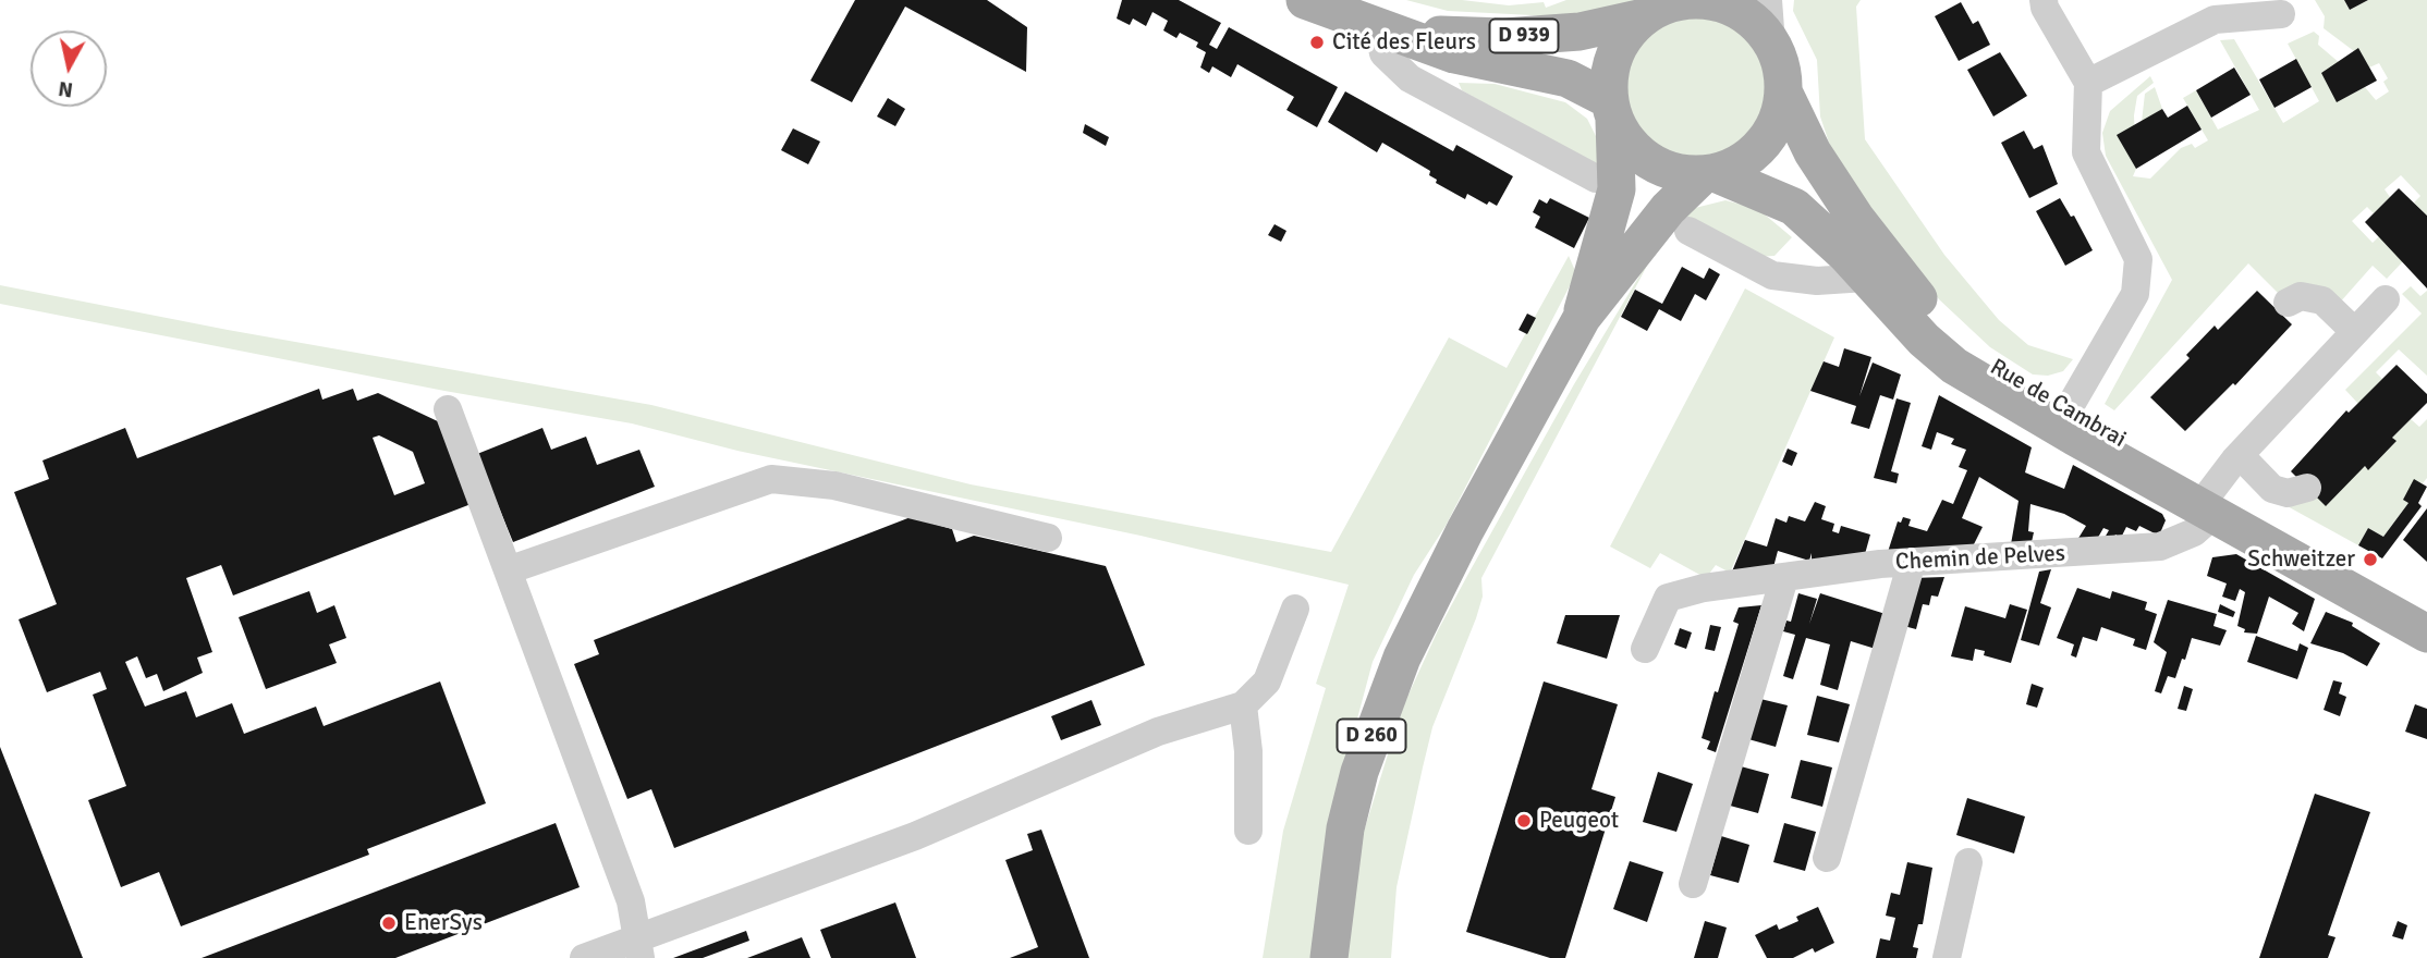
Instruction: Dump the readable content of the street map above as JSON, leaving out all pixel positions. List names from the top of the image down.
{
  "streets": {
    "main road": ["D 939", "Rue de Cambrai", "D 260"],
    "street": ["Chemin de Pelves"]
  },
  "crossings": [
    ["D 939", "Rue de Cambrai"],
    ["D 939", "D 260"],
    ["Rue de Cambrai", "Chemin de Pelves"],
    ["Rue de Cambrai", "D 260"]
  ],
  "places": [
    "Cité des Fleurs",
    "Schweitzer",
    "Peugeot",
    "EnerSys"
  ],
  "north": "bottom"
}
